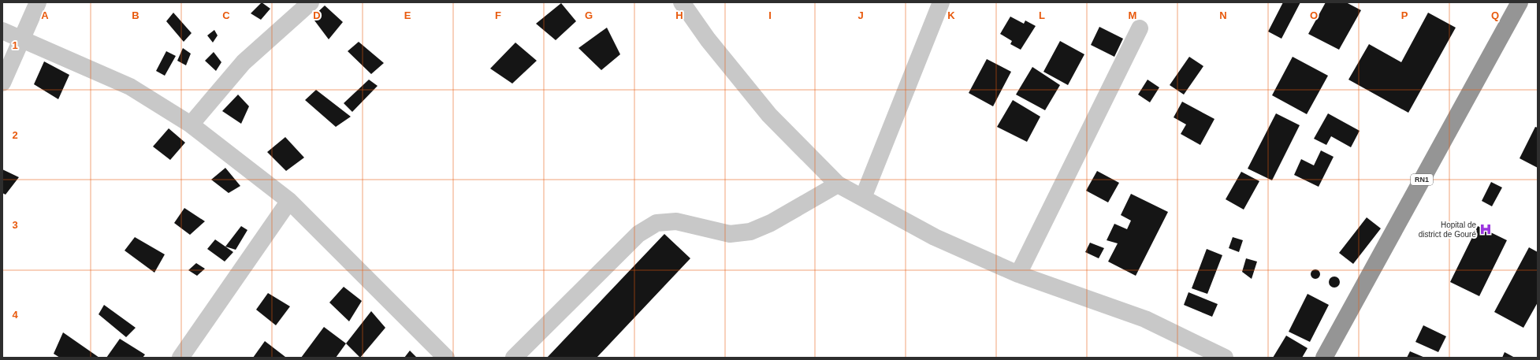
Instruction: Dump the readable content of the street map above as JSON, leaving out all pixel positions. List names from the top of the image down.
{
  "streets": {
    "highway": ["RN1"]
  },
  "places": {
    "hospital": ["Hopital de district de Gouré"]
  },
  "grid": {
    "columns": [
      "A",
      "B",
      "C",
      "D",
      "E",
      "F",
      "G",
      "H",
      "I",
      "J",
      "K",
      "L",
      "M",
      "N",
      "O",
      "P",
      "Q"
    ],
    "rows": [
      "1",
      "2",
      "3",
      "4"
    ]
  }
}
